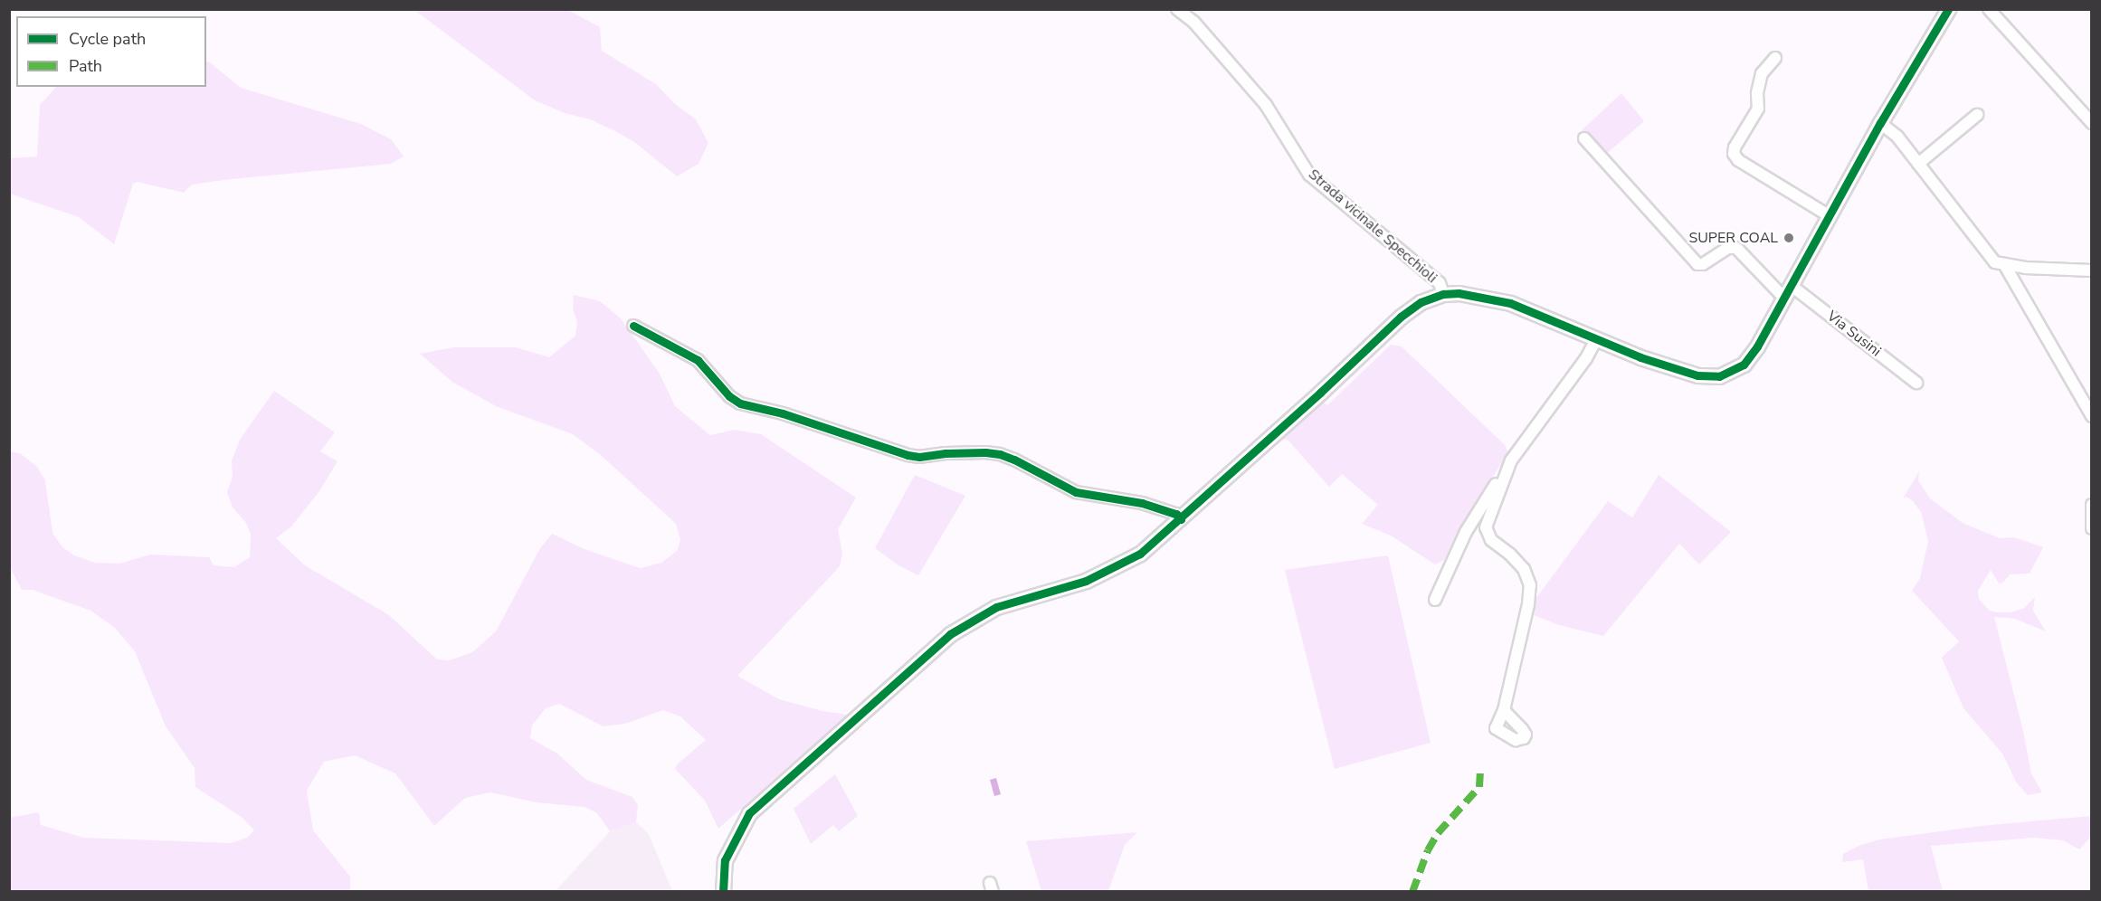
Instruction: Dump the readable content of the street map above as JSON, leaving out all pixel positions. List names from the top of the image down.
{
  "streets": {
    "street": ["Strada vicinale Specchioli", "Via Susini"]
  },
  "places": ["SUPER COAL"],
  "legend": ["Cycle path", "Path"]
}
